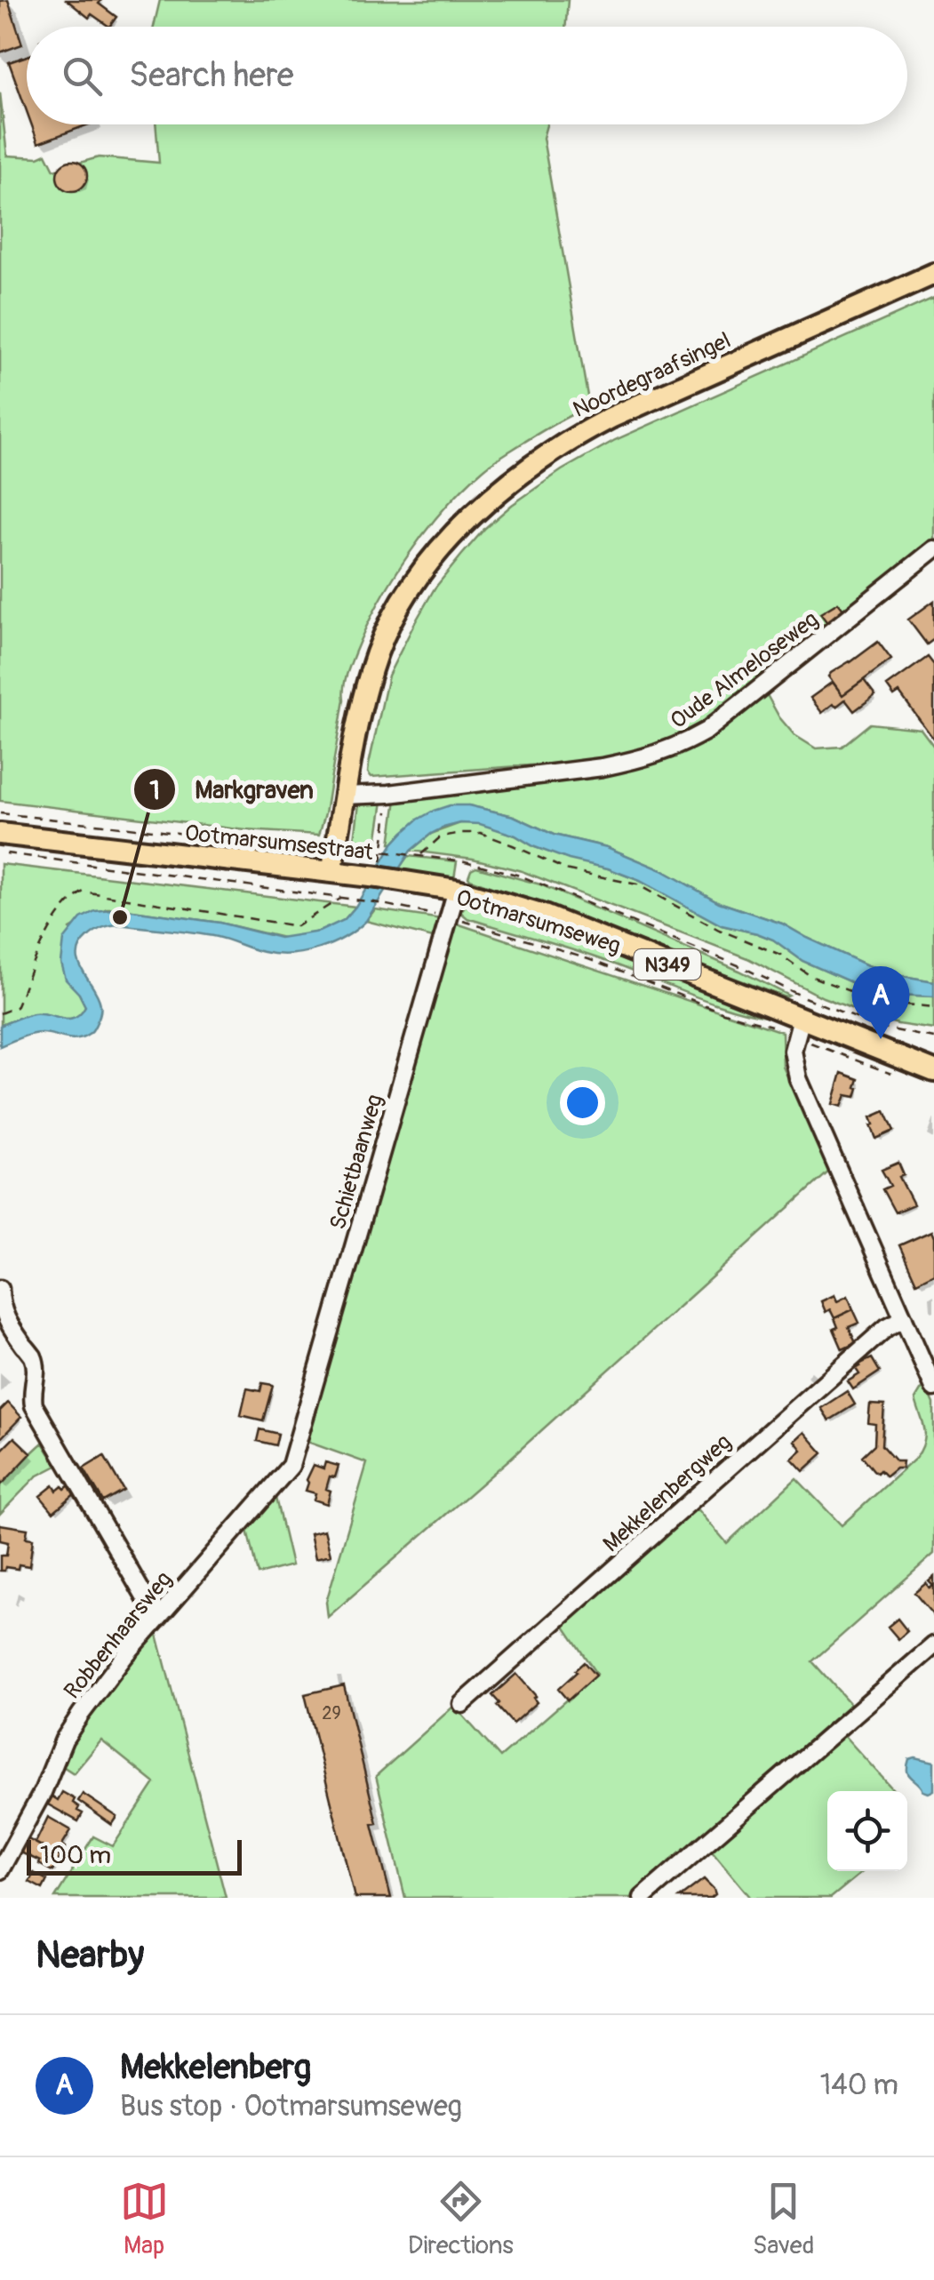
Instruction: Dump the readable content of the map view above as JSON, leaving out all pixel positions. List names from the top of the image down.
{
  "streets": {
    "main road": [
      "Noordegraafsingel",
      "Ootmarsumsestraat",
      "Ootmarsumseweg",
      "N349"
    ],
    "street": [
      "Oude Almeloseweg",
      "Schietbaanweg",
      "Mekkelenbergweg",
      "Robbenhaarsweg"
    ]
  },
  "crossings": [
    ["Noordegraafsingel", "Oude Almeloseweg"],
    ["Noordegraafsingel", "Ootmarsumsestraat"],
    ["Ootmarsumsestraat", "Ootmarsumseweg"],
    ["Ootmarsumseweg", "Schietbaanweg"],
    ["Schietbaanweg", "Robbenhaarsweg"]
  ],
  "places": ["Markgraven"],
  "house_numbers": ["29"],
  "scale_bar": "100 m",
  "page": {
    "search": "Search here",
    "pins": "A",
    "scale": "100 m",
    "heading": "Nearby",
    "list": [
      {
        "mark": "A",
        "name": "Mekkelenberg",
        "note": "Bus stop · Ootmarsumseweg",
        "value": "140 m"
      }
    ],
    "nav": ["Map", "Directions", "Saved"]
  }
}
